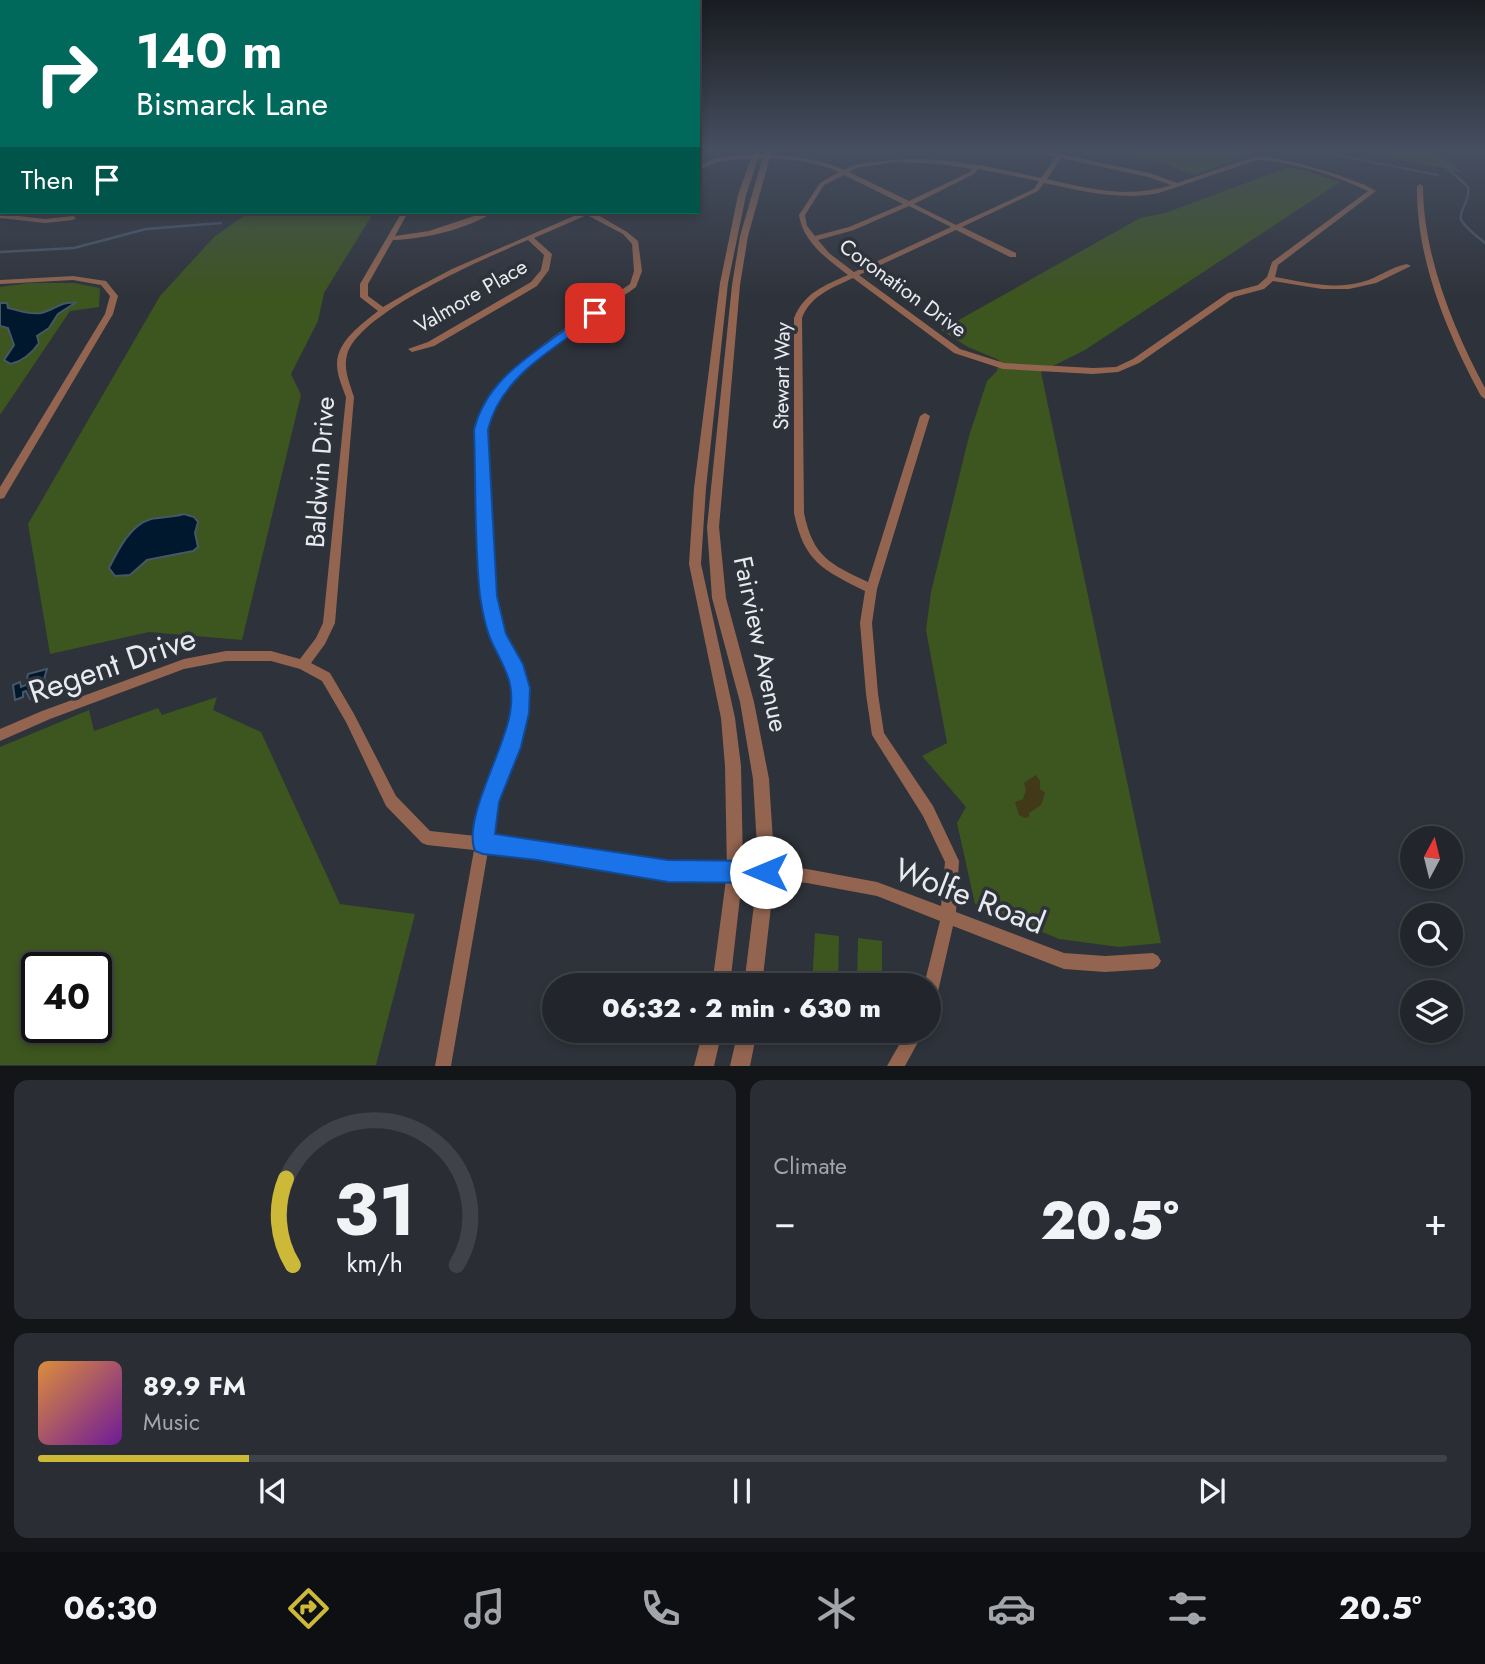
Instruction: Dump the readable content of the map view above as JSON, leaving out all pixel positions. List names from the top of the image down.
{
  "streets": {
    "street": [
      "Coronation Drive",
      "Valmore Place",
      "Stewart Way",
      "Baldwin Drive",
      "Fairview Avenue",
      "Regent Drive",
      "Wolfe Road"
    ]
  },
  "crossings": [
    ["Coronation Drive", "Stewart Way"],
    ["Valmore Place", "Baldwin Drive"],
    ["Baldwin Drive", "Regent Drive"],
    ["Fairview Avenue", "Regent Drive"],
    ["Fairview Avenue", "Wolfe Road"]
  ],
  "north": "top",
  "page": {
    "turn": ["140 m", "Bismarck Lane"],
    "then": "Then",
    "limit": "40",
    "trip": "06:32 · 2 min · 630 m",
    "tile": "Climate",
    "heat": ["−", "20.5°", "+"],
    "song": ["89.9 FM", "Music"],
    "tabs": ["06:30", "20.5°"],
    "gauge": ["31", "km/h"]
  }
}
